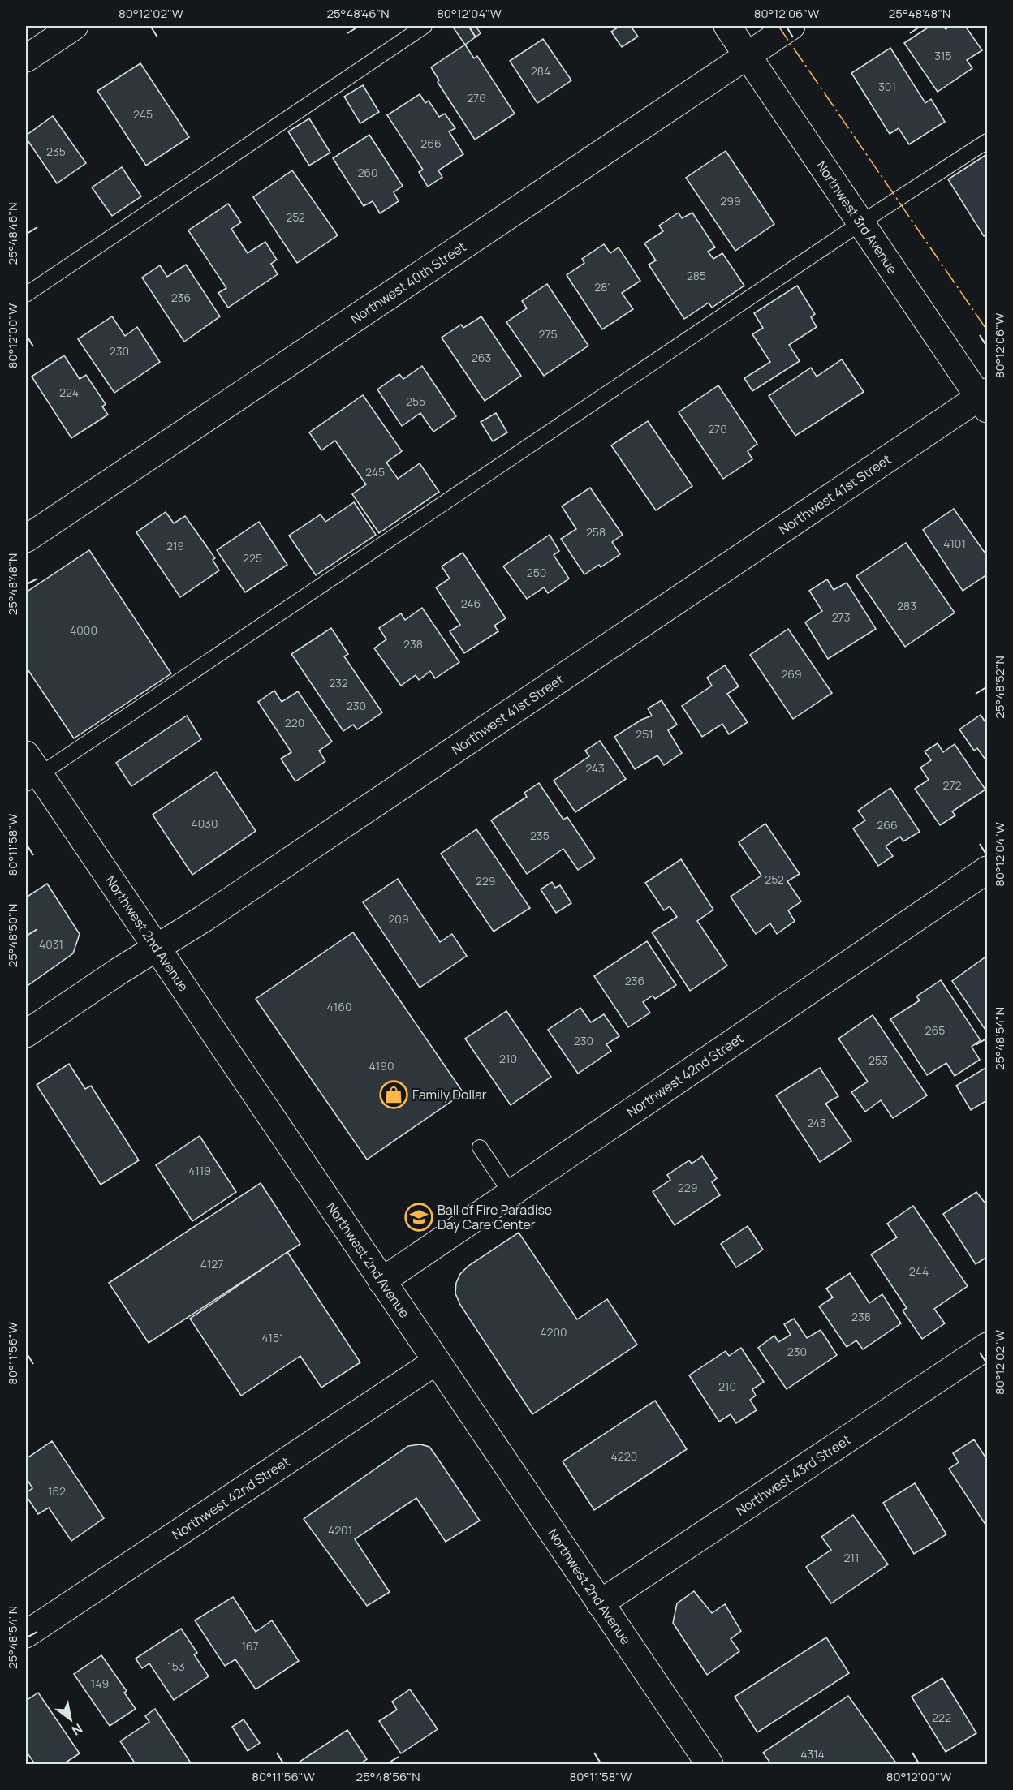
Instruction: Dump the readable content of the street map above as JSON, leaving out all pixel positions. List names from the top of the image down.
{
  "streets": {
    "street": [
      "Northwest 3rd Avenue",
      "Northwest 40th Street",
      "Northwest 41st Street",
      "Northwest 2nd Avenue",
      "Northwest 42nd Street",
      "Northwest 43rd Street"
    ]
  },
  "crossings": [
    ["Northwest 3rd Avenue", "Northwest 40th Street"],
    ["Northwest 3rd Avenue", "Northwest 41st Street"],
    ["Northwest 41st Street", "Northwest 2nd Avenue"],
    ["Northwest 2nd Avenue", "Northwest 42nd Street"],
    ["Northwest 2nd Avenue", "Northwest 43rd Street"]
  ],
  "places": {
    "shop": ["Family Dollar"],
    "school or university": ["Ball of Fire Paradise Day Care Center"]
  },
  "house_numbers": [
    "315",
    "284",
    "301",
    "276",
    "245",
    "266",
    "235",
    "260",
    "299",
    "252",
    "285",
    "281",
    "236",
    "275",
    "230",
    "263",
    "224",
    "255",
    "276",
    "245",
    "258",
    "4101",
    "219",
    "225",
    "250",
    "246",
    "283",
    "273",
    "4000",
    "238",
    "269",
    "232",
    "230",
    "220",
    "251",
    "243",
    "272",
    "4030",
    "266",
    "235",
    "252",
    "229",
    "209",
    "4031",
    "236",
    "4160",
    "265",
    "230",
    "210",
    "253",
    "4190",
    "243",
    "4119",
    "229",
    "4127",
    "244",
    "238",
    "4200",
    "4151",
    "230",
    "210",
    "4220",
    "162",
    "4201",
    "211",
    "167",
    "153",
    "149",
    "222",
    "4314"
  ],
  "north": "bottom right",
  "coordinates": [
    "80°12'02\"W",
    "25°48'46\"N",
    "80°12'04\"W",
    "80°12'06\"W",
    "25°48'48\"N",
    "80°12'00\"W",
    "25°48'52\"N",
    "80°11'58\"W",
    "25°48'50\"N",
    "25°48'54\"N",
    "80°11'56\"W",
    "25°48'56\"N"
  ]
}
